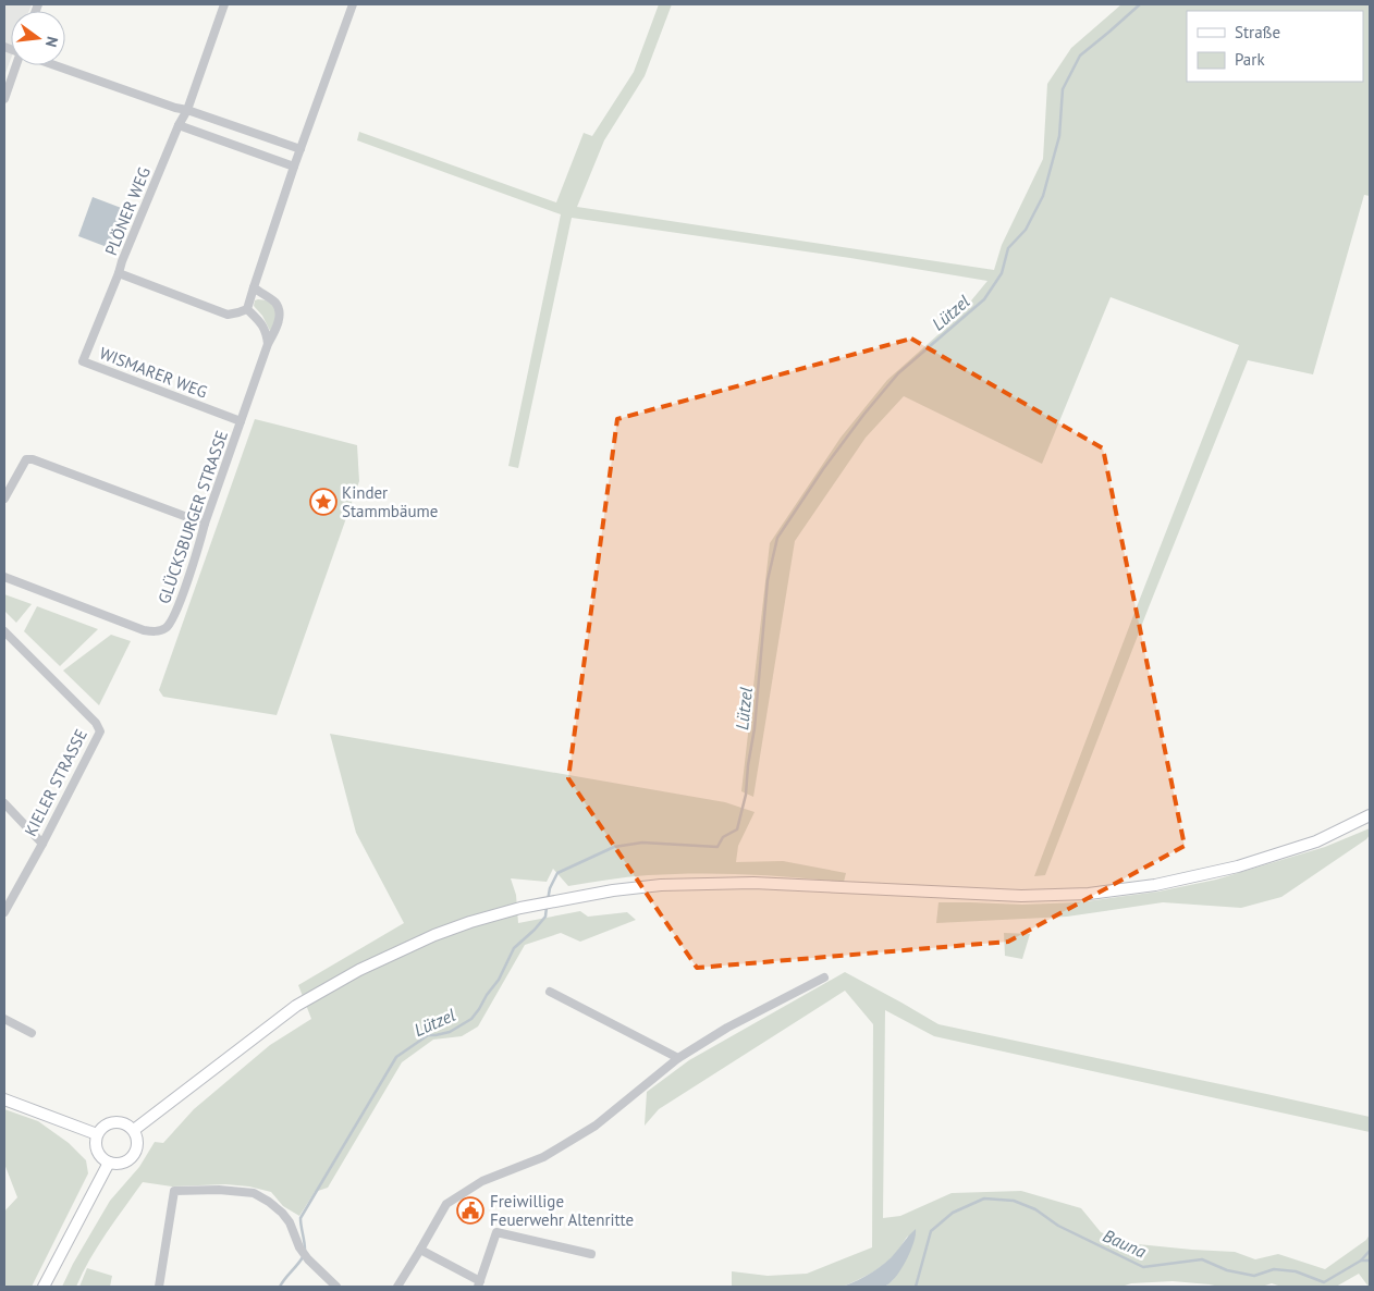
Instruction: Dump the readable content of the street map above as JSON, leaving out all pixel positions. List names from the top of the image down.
{
  "streets": {
    "street": [
      "PLÖNER WEG",
      "WISMARER WEG",
      "GLÜCKSBURGER STRASSE",
      "KIELER STRASSE"
    ]
  },
  "crossings": [
    ["PLÖNER WEG", "WISMARER WEG"],
    ["WISMARER WEG", "GLÜCKSBURGER STRASSE"]
  ],
  "water": ["Lützel", "Bauna"],
  "places": {
    "place": ["Kinder Stammbäume"],
    "public building": ["Freiwillige Feuerwehr Altenritte"]
  },
  "legend": ["Straße", "Park"],
  "north": "right"
}
